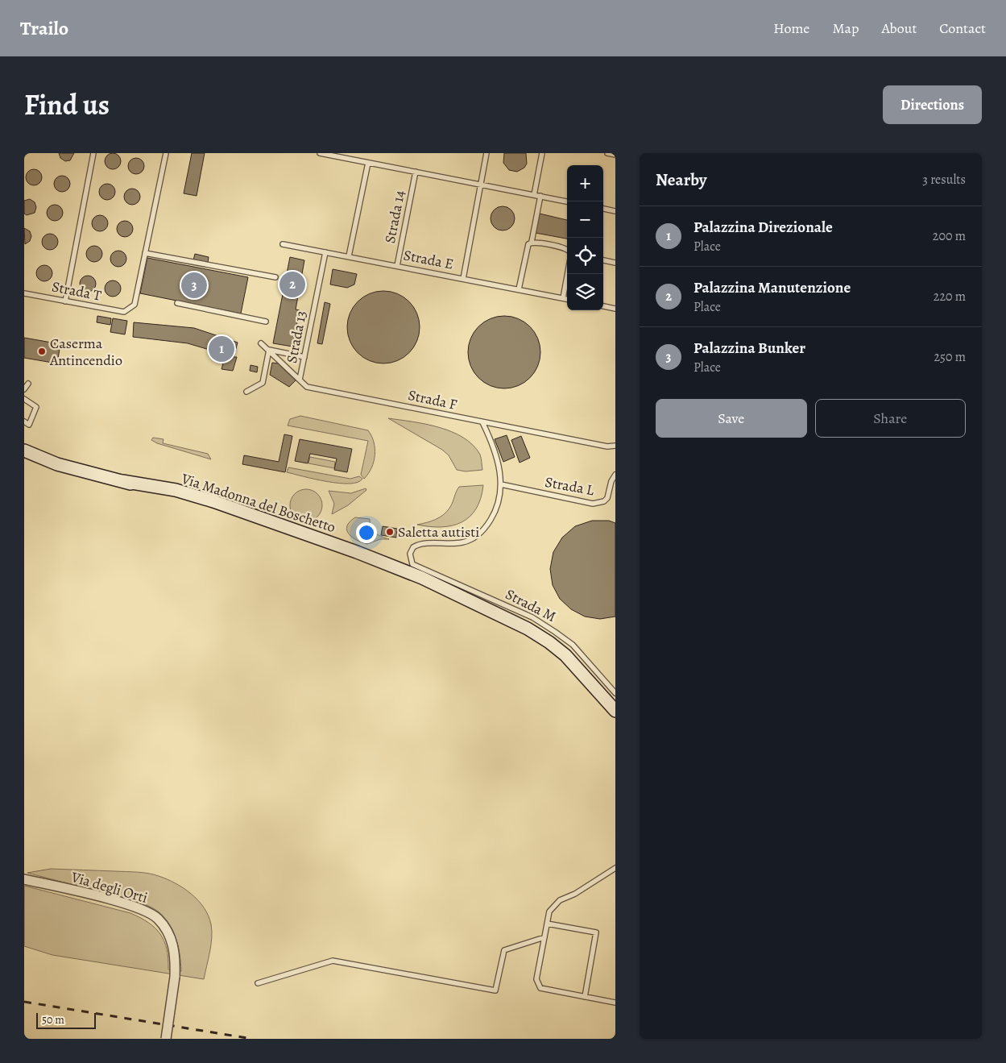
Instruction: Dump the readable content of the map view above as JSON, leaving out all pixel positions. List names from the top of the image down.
{
  "streets": {
    "main road": ["Via Madonna del Boschetto"],
    "street": ["Via degli Orti"],
    "lane": [
      "Strada 14",
      "Strada E",
      "Strada T",
      "Strada 13",
      "Strada F",
      "Strada L",
      "Strada M"
    ]
  },
  "crossings": [
    ["Strada 14", "Strada E"],
    ["Strada E", "Strada 13"],
    ["Strada 13", "Strada F"],
    ["Strada L", "Strada M"]
  ],
  "places": ["Caserma Antincendio", "Saletta autisti"],
  "scale_bar": "50 m",
  "page": {
    "header": "Trailo",
    "nav": [
      "Home",
      "Map",
      "About",
      "Contact"
    ],
    "title": "Find us",
    "buttons": [
      "Directions",
      ["Save", "Share"]
    ],
    "heading": ["Nearby", "3 results"],
    "map_buttons": ["+", "−"],
    "list": [
      {
        "mark": "1",
        "name": "Palazzina Direzionale",
        "note": "Place",
        "value": "200 m"
      },
      {
        "mark": "2",
        "name": "Palazzina Manutenzione",
        "note": "Place",
        "value": "220 m"
      },
      {
        "mark": "3",
        "name": "Palazzina Bunker",
        "note": "Place",
        "value": "250 m"
      }
    ],
    "pins": ["2", "3", "1"],
    "scale": "50 m"
  }
}
